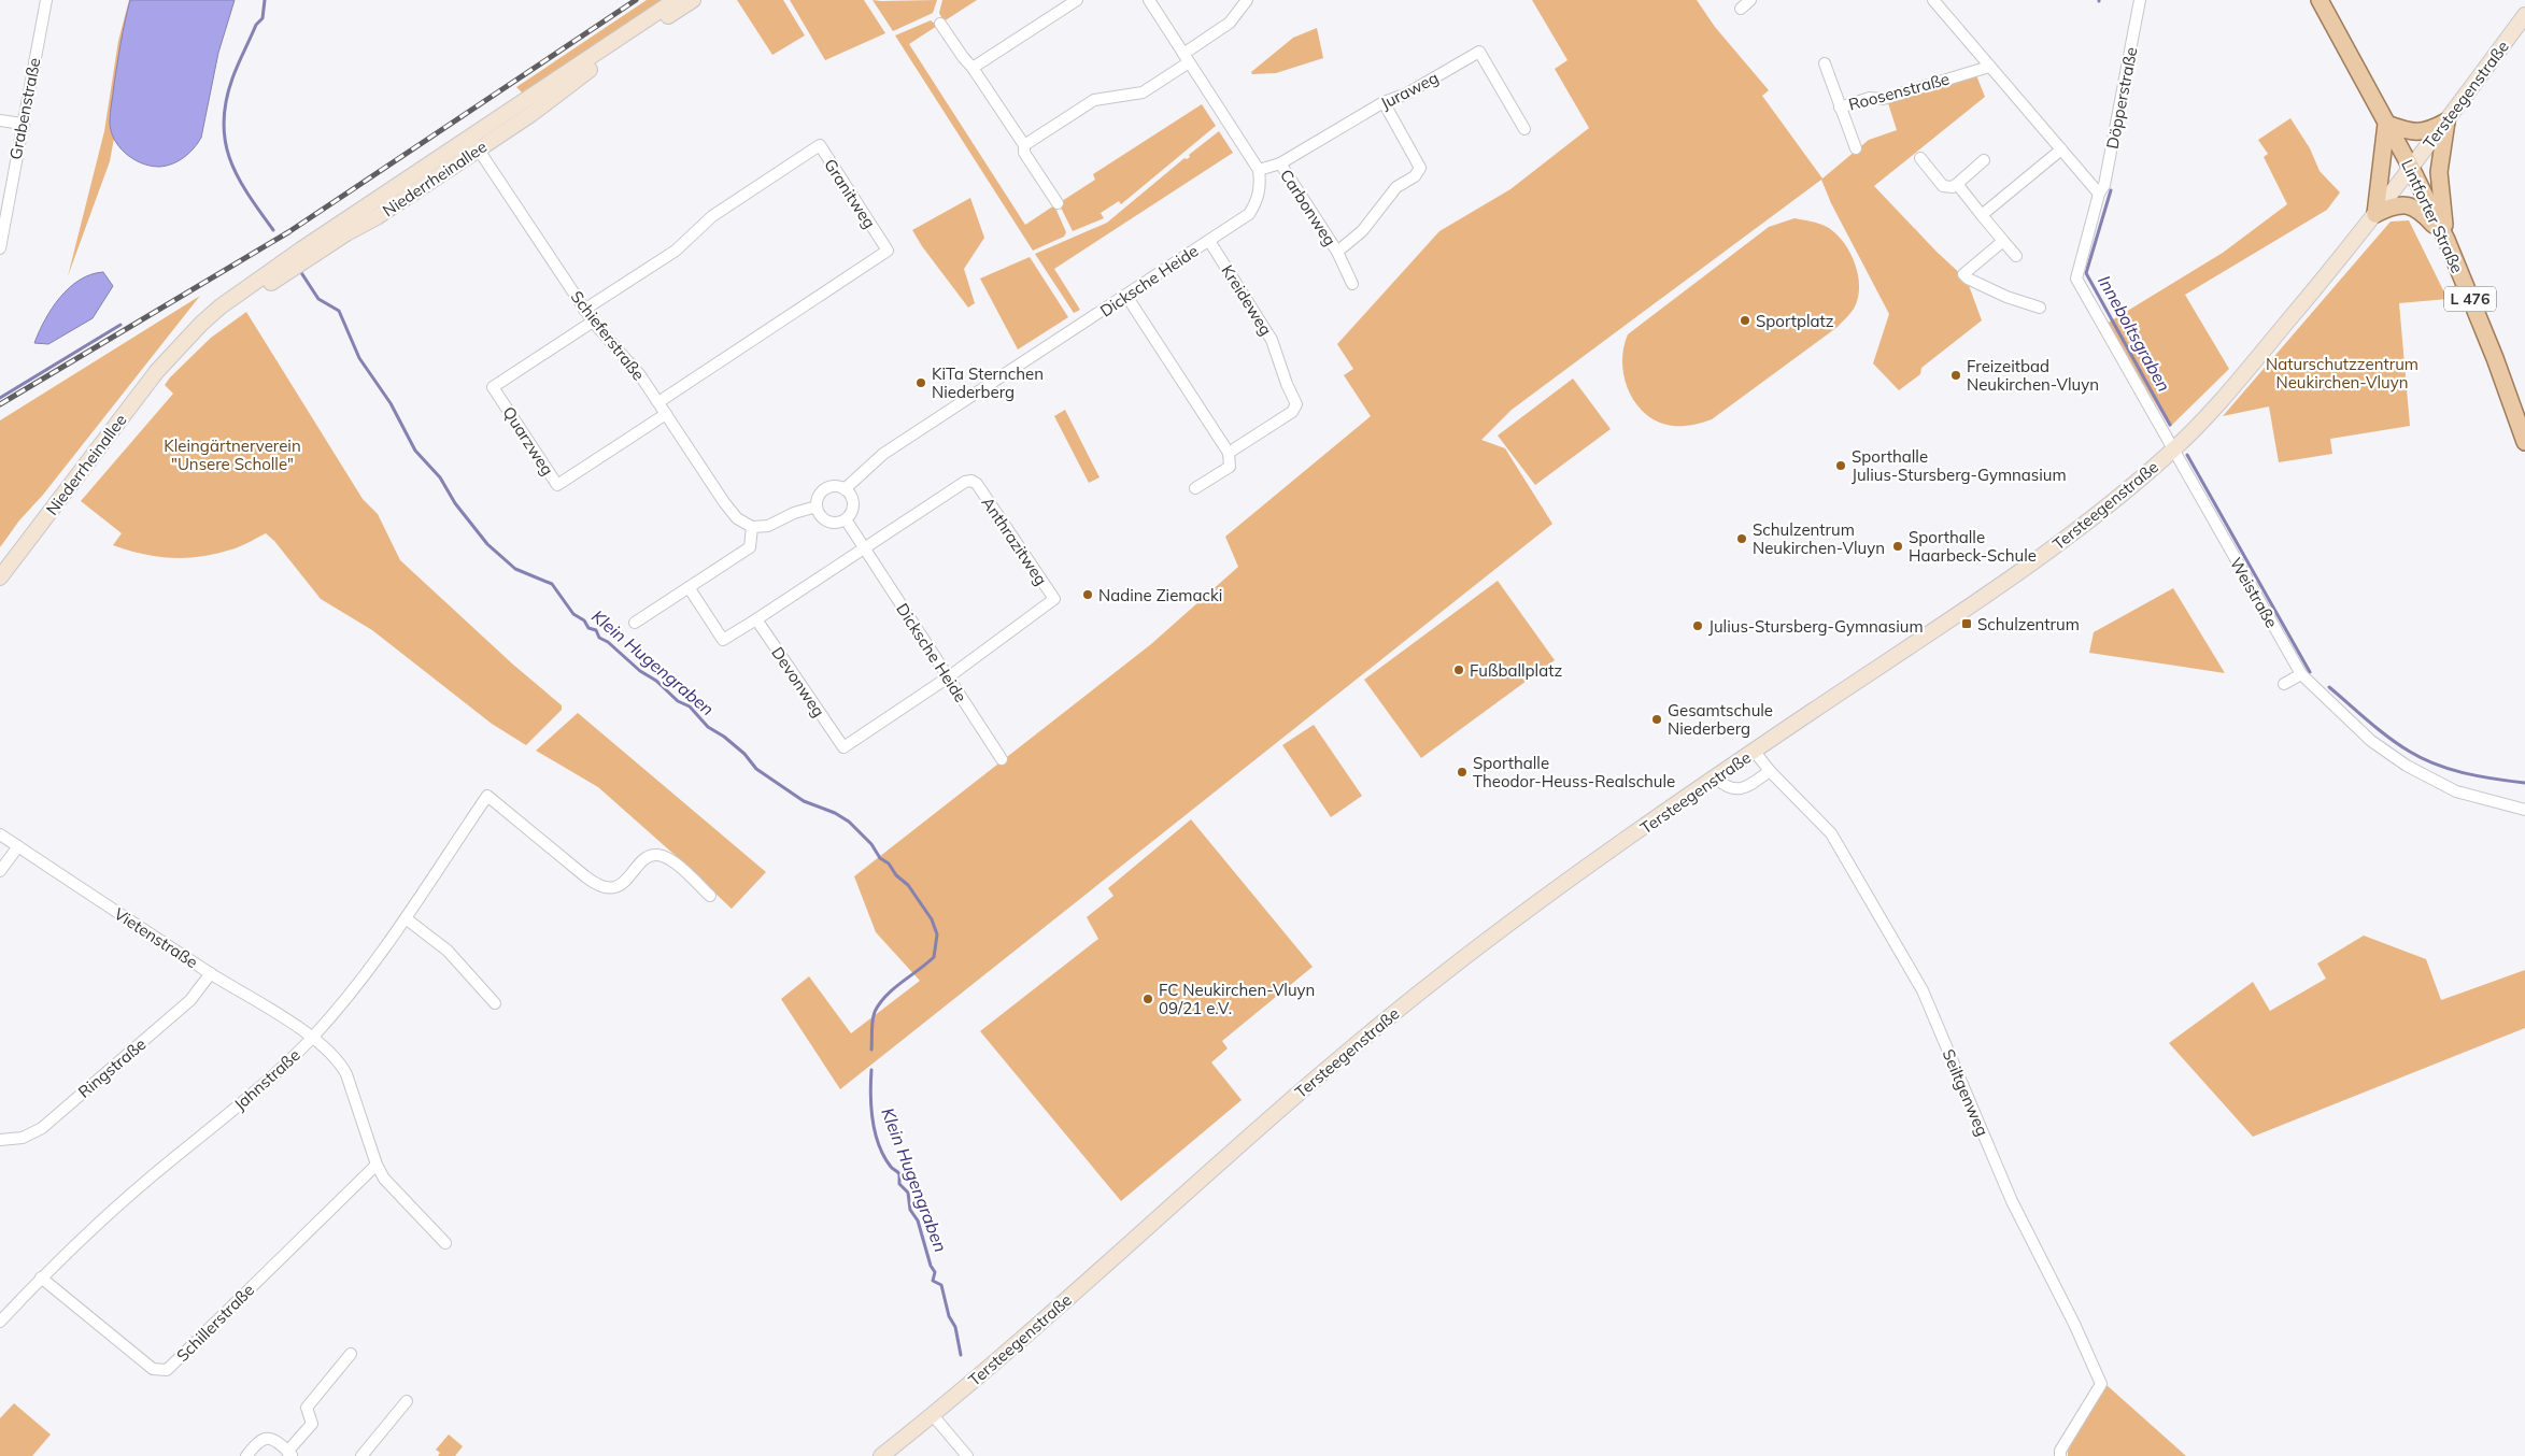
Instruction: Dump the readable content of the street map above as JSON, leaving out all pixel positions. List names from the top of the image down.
{
  "streets": {
    "main road": ["Lintforter Straße", "L 476"],
    "street": [
      "Juraweg",
      "Roosenstraße",
      "Tersteegenstraße",
      "Döpperstraße",
      "Grabenstraße",
      "Niederrheinallee",
      "Granitweg",
      "Carbonweg",
      "Dicksche Heide",
      "Kreideweg",
      "Schieferstraße",
      "Quarzweg",
      "Anthrazitweg",
      "Weistraße",
      "Devonweg",
      "Vietenstraße",
      "Ringstraße",
      "Jahnstraße",
      "Seiltgenweg",
      "Schillerstraße"
    ]
  },
  "crossings": [
    ["Juraweg", "Carbonweg"],
    ["Juraweg", "Dicksche Heide"],
    ["Tersteegenstraße", "Lintforter Straße"],
    ["Tersteegenstraße", "Weistraße"],
    ["Tersteegenstraße", "Seiltgenweg"],
    ["Döpperstraße", "Weistraße"],
    ["Niederrheinallee", "Schieferstraße"],
    ["Granitweg", "Schieferstraße"],
    ["Dicksche Heide", "Kreideweg"],
    ["Dicksche Heide", "Anthrazitweg"],
    ["Dicksche Heide", "Devonweg"],
    ["Schieferstraße", "Quarzweg"],
    ["Anthrazitweg", "Devonweg"],
    ["Vietenstraße", "Ringstraße"],
    ["Vietenstraße", "Jahnstraße"],
    ["Jahnstraße", "Schillerstraße"]
  ],
  "water": ["Inneboltsgraben", "Klein Hugengraben"],
  "parks": ["Naturschutzzentrum Neukirchen-Vluyn", "Kleingärtnerverein \"Unsere Scholle\""],
  "places": {
    "other": [
      "Sportplatz",
      "Freizeitbad Neukirchen-Vluyn",
      "KiTa Sternchen Niederberg",
      "Sporthalle Julius-Stursberg-Gymnasium",
      "Schulzentrum Neukirchen-Vluyn",
      "Sporthalle Haarbeck-Schule",
      "Nadine Ziemacki",
      "Julius-Stursberg-Gymnasium",
      "Fußballplatz",
      "Gesamtschule Niederberg",
      "Sporthalle Theodor-Heuss-Realschule",
      "FC Neukirchen-Vluyn 09/21 e.V."
    ],
    "transit": ["Schulzentrum"]
  }
}
